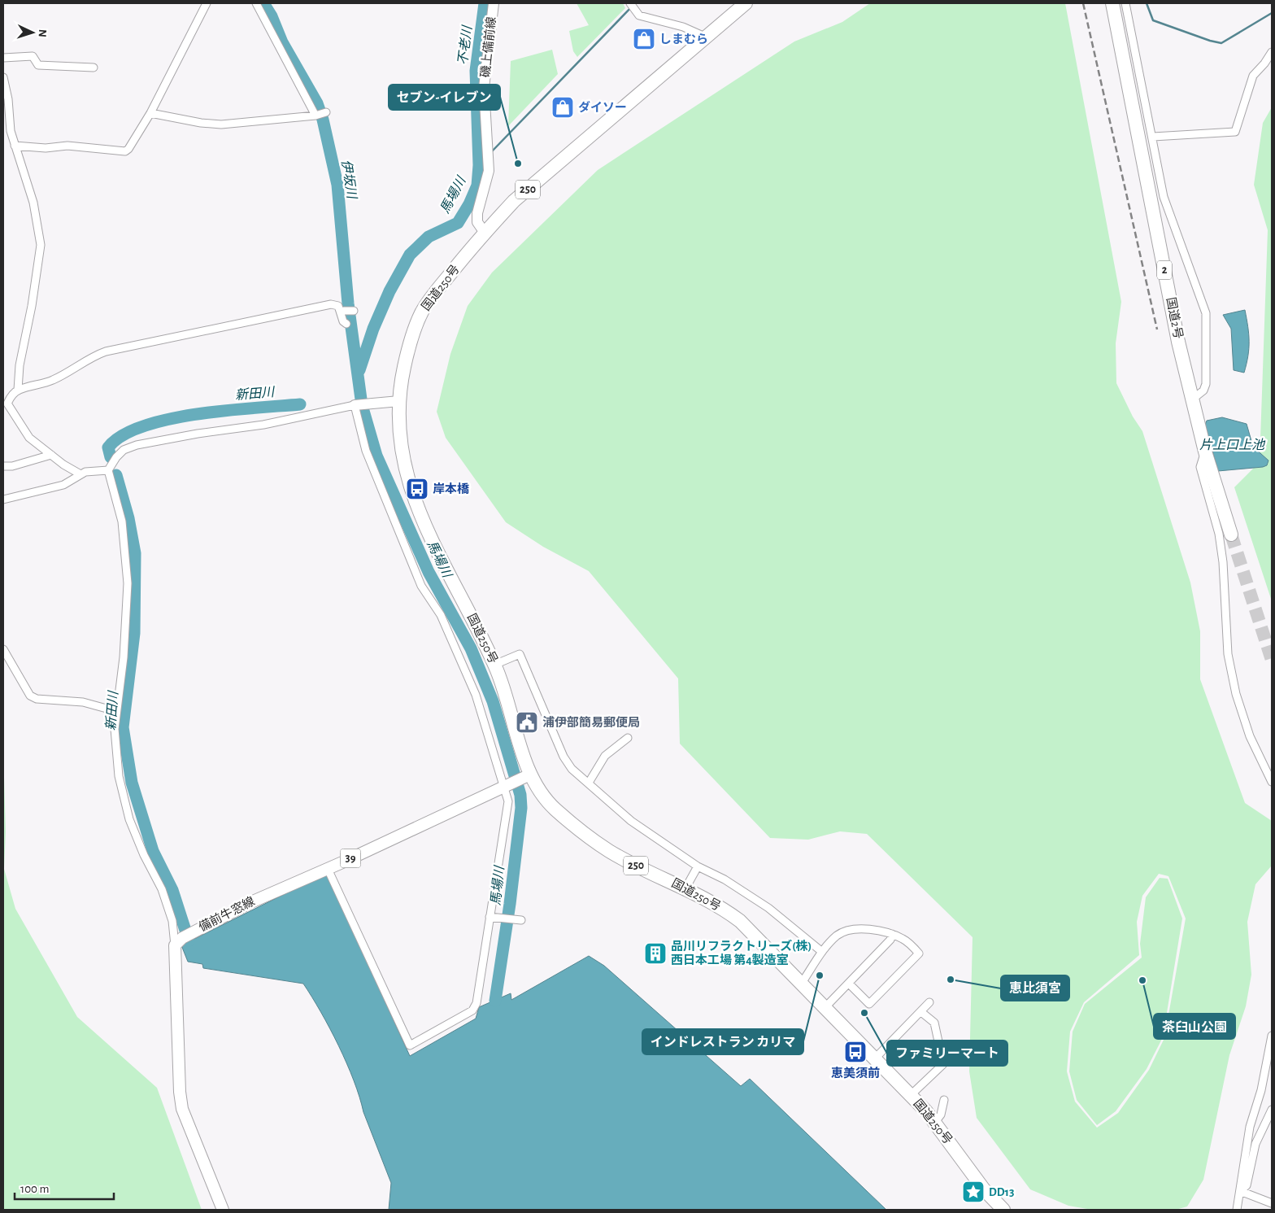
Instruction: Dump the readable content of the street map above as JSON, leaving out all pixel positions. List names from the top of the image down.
{
  "streets": {
    "highway": [
      "250",
      "2",
      "国道250号",
      "国道2号"
    ],
    "main road": ["磯上備前線", "39", "備前牛窓線"]
  },
  "crossings": [
    ["磯上備前線", "国道250号"],
    ["国道250号", "備前牛窓線"]
  ],
  "water": [
    "不老川",
    "伊坂川",
    "馬場川",
    "新田川",
    "片上口上池"
  ],
  "places": {
    "shop": ["しまむら", "ダイソー"],
    "other": [
      "セブン-イレブン",
      "インドレストラン カリマ",
      "恵比須宮",
      "茶臼山公園",
      "ファミリーマート"
    ],
    "bus stop": ["岸本橋", "恵美須前"],
    "public building": ["浦伊部簡易郵便局"],
    "building": ["品川リフラクトリーズ(株) 西日本工場 第4製造室"],
    "place": ["DD13"]
  },
  "scale_bar": "100 m",
  "north": "right"
}
